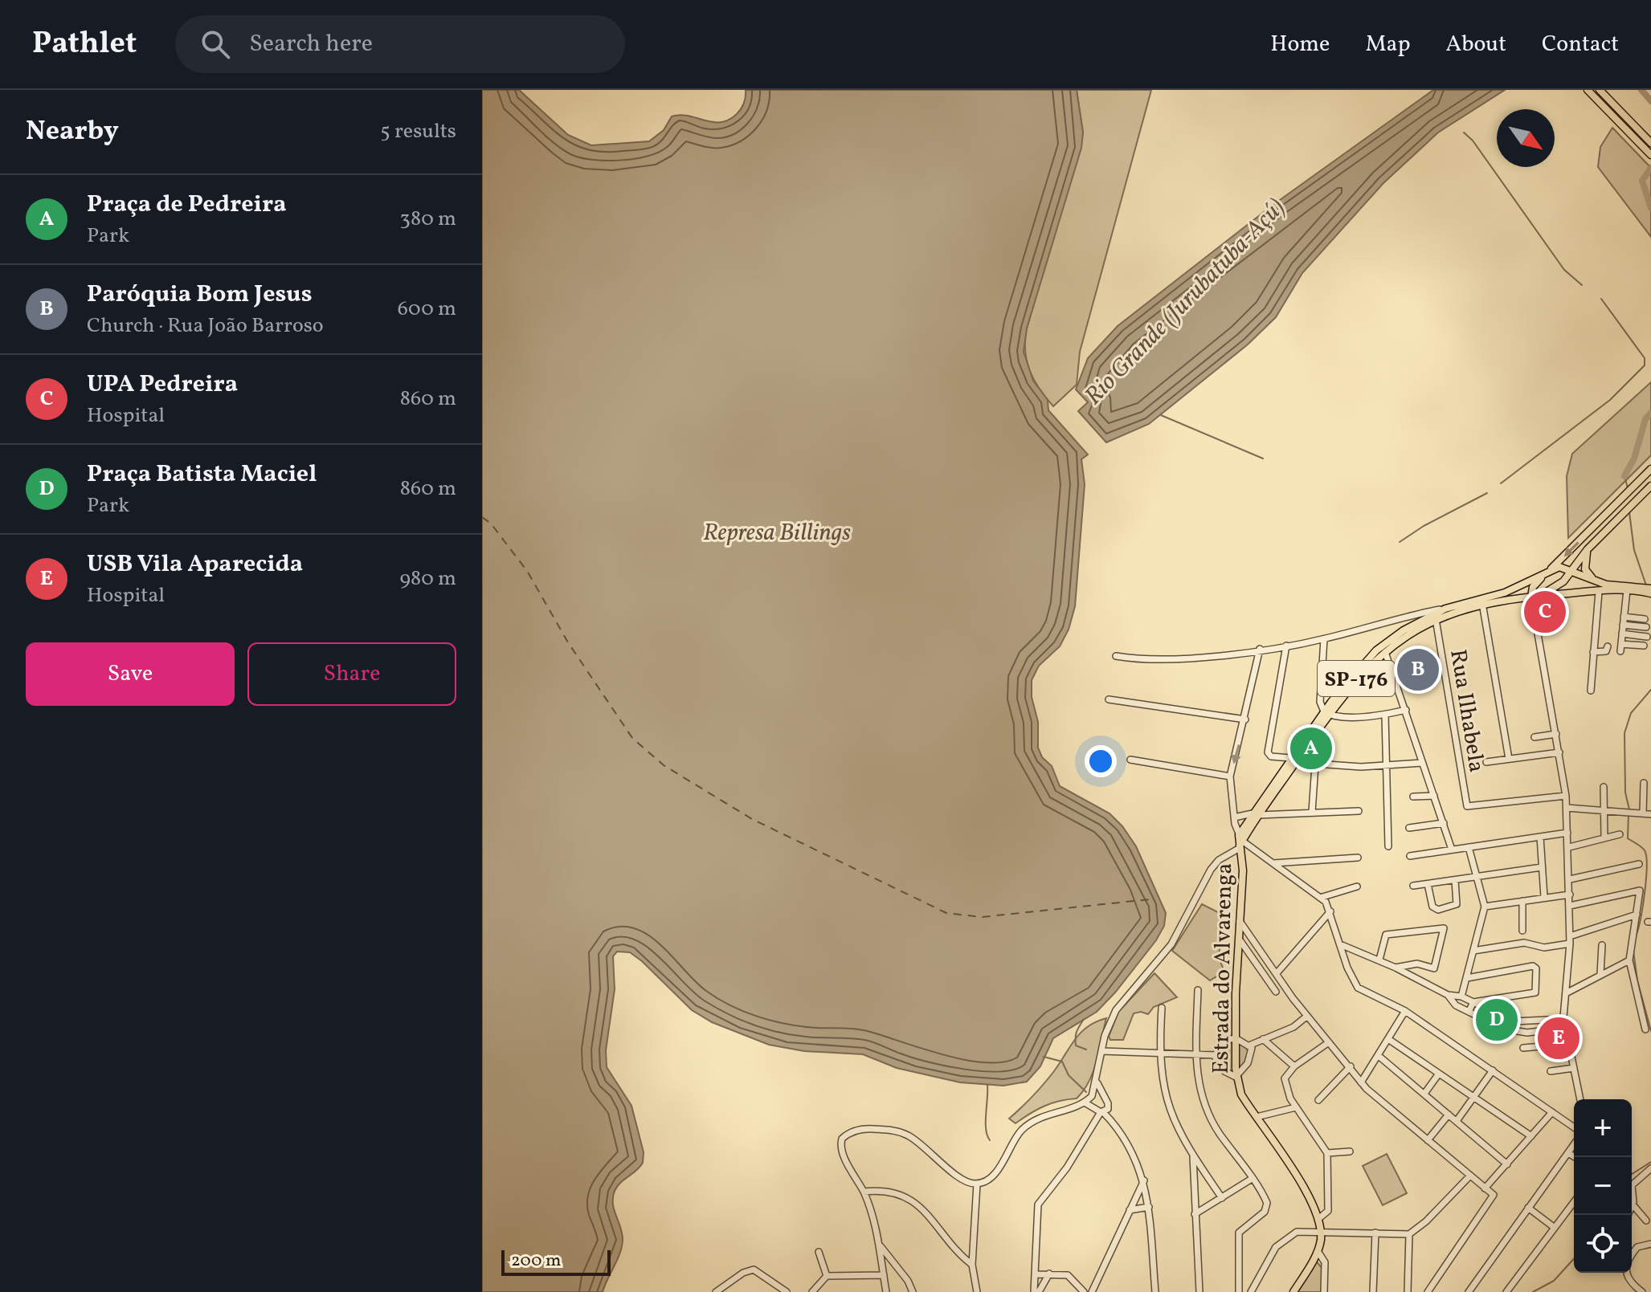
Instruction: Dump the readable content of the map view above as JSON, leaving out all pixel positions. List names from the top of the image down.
{
  "streets": {
    "main road": ["SP-176", "Estrada do Alvarenga"],
    "street": ["Rua Ilhabela"]
  },
  "crossings": [
    ["SP-176", "Rua Ilhabela"],
    ["SP-176", "Estrada do Alvarenga"]
  ],
  "water": ["Rio Grande (Jurubatuba-Açú)", "Represa Billings"],
  "scale_bar": "200 m",
  "north": "bottom right",
  "page": {
    "header": "Pathlet",
    "search": "Search here",
    "nav": [
      "Home",
      "Map",
      "About",
      "Contact"
    ],
    "heading": ["Nearby", "5 results"],
    "list": [
      {
        "mark": "A",
        "name": "Praça de Pedreira",
        "note": "Park",
        "value": "380 m"
      },
      {
        "mark": "B",
        "name": "Paróquia Bom Jesus",
        "note": "Church · Rua João Barroso",
        "value": "600 m"
      },
      {
        "mark": "C",
        "name": "UPA Pedreira",
        "note": "Hospital",
        "value": "860 m"
      },
      {
        "mark": "D",
        "name": "Praça Batista Maciel",
        "note": "Park",
        "value": "860 m"
      },
      {
        "mark": "E",
        "name": "USB Vila Aparecida",
        "note": "Hospital",
        "value": "980 m"
      }
    ],
    "pins": [
      "C",
      "B",
      "A",
      "D",
      "E"
    ],
    "buttons": ["Save", "Share"],
    "map_buttons": ["+", "−"],
    "scale": "200 m"
  }
}
